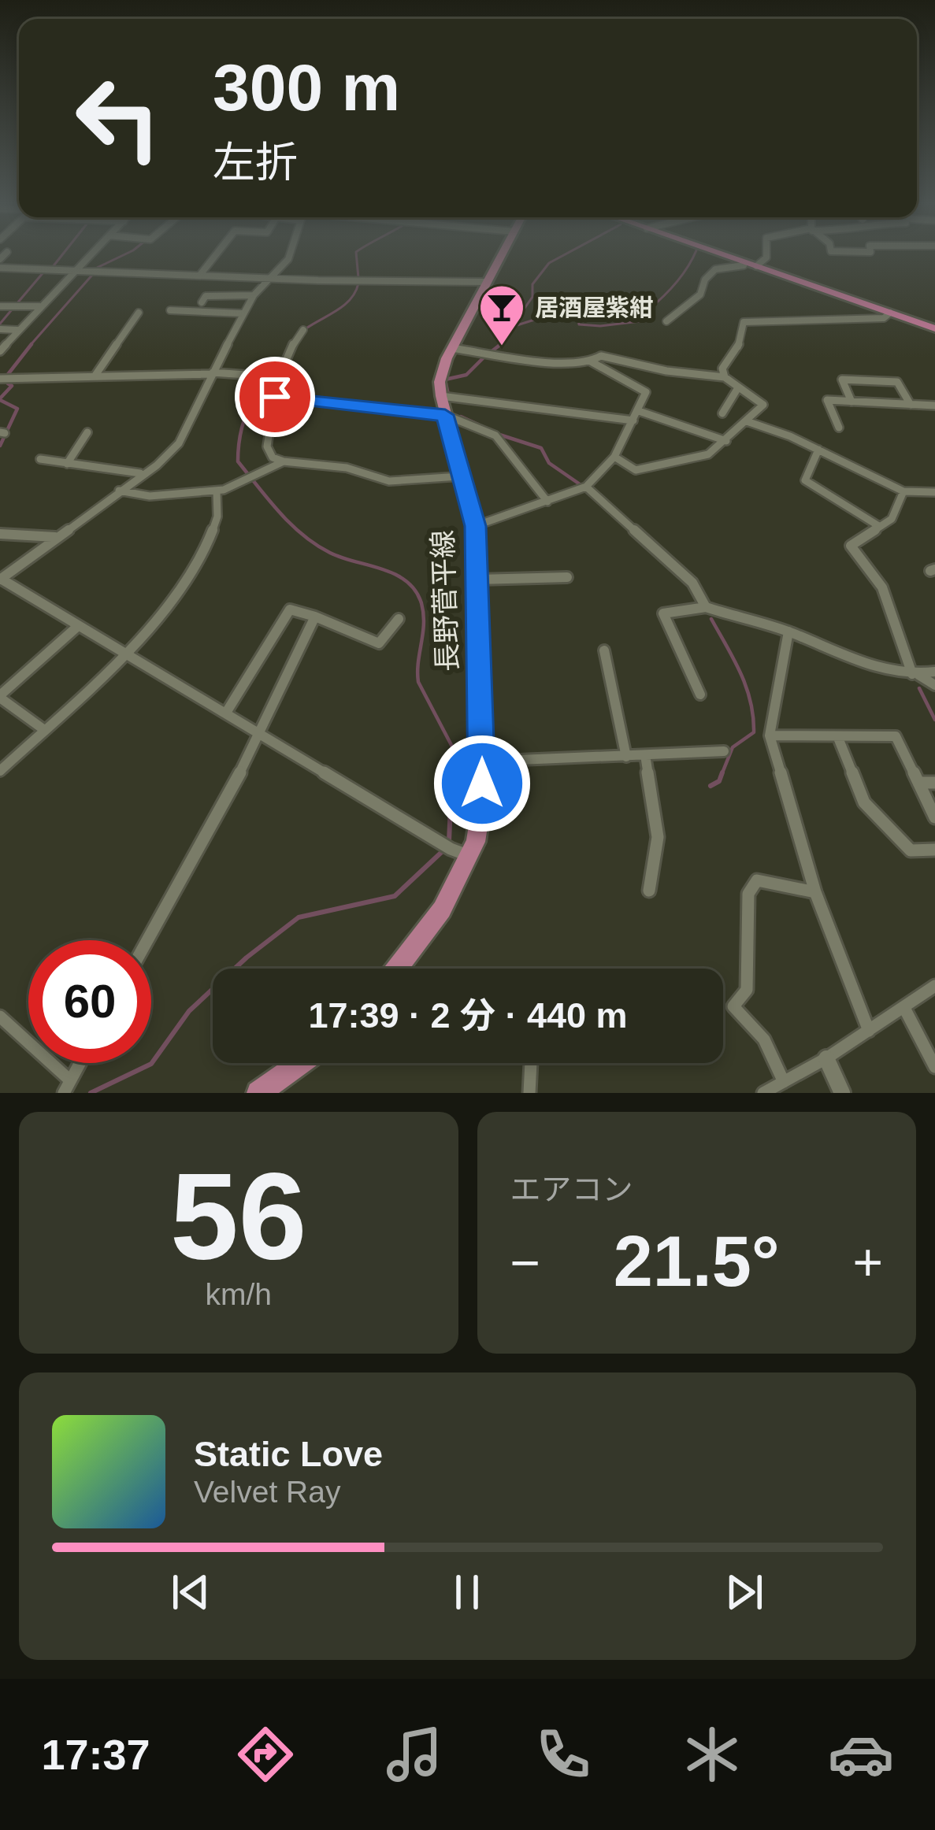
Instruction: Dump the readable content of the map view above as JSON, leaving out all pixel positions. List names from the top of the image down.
{
  "streets": {
    "main road": ["長野菅平線"]
  },
  "places": {
    "bar": ["居酒屋紫紺"]
  },
  "page": {
    "turn": ["300 m", "左折"],
    "limit": "60",
    "trip": "17:39 · 2 分 · 440 m",
    "tile": [
      ["56", "km/h"],
      "エアコン"
    ],
    "heat": ["−", "21.5°", "+"],
    "song": ["Static Love", "Velvet Ray"],
    "tabs": "17:37"
  }
}
